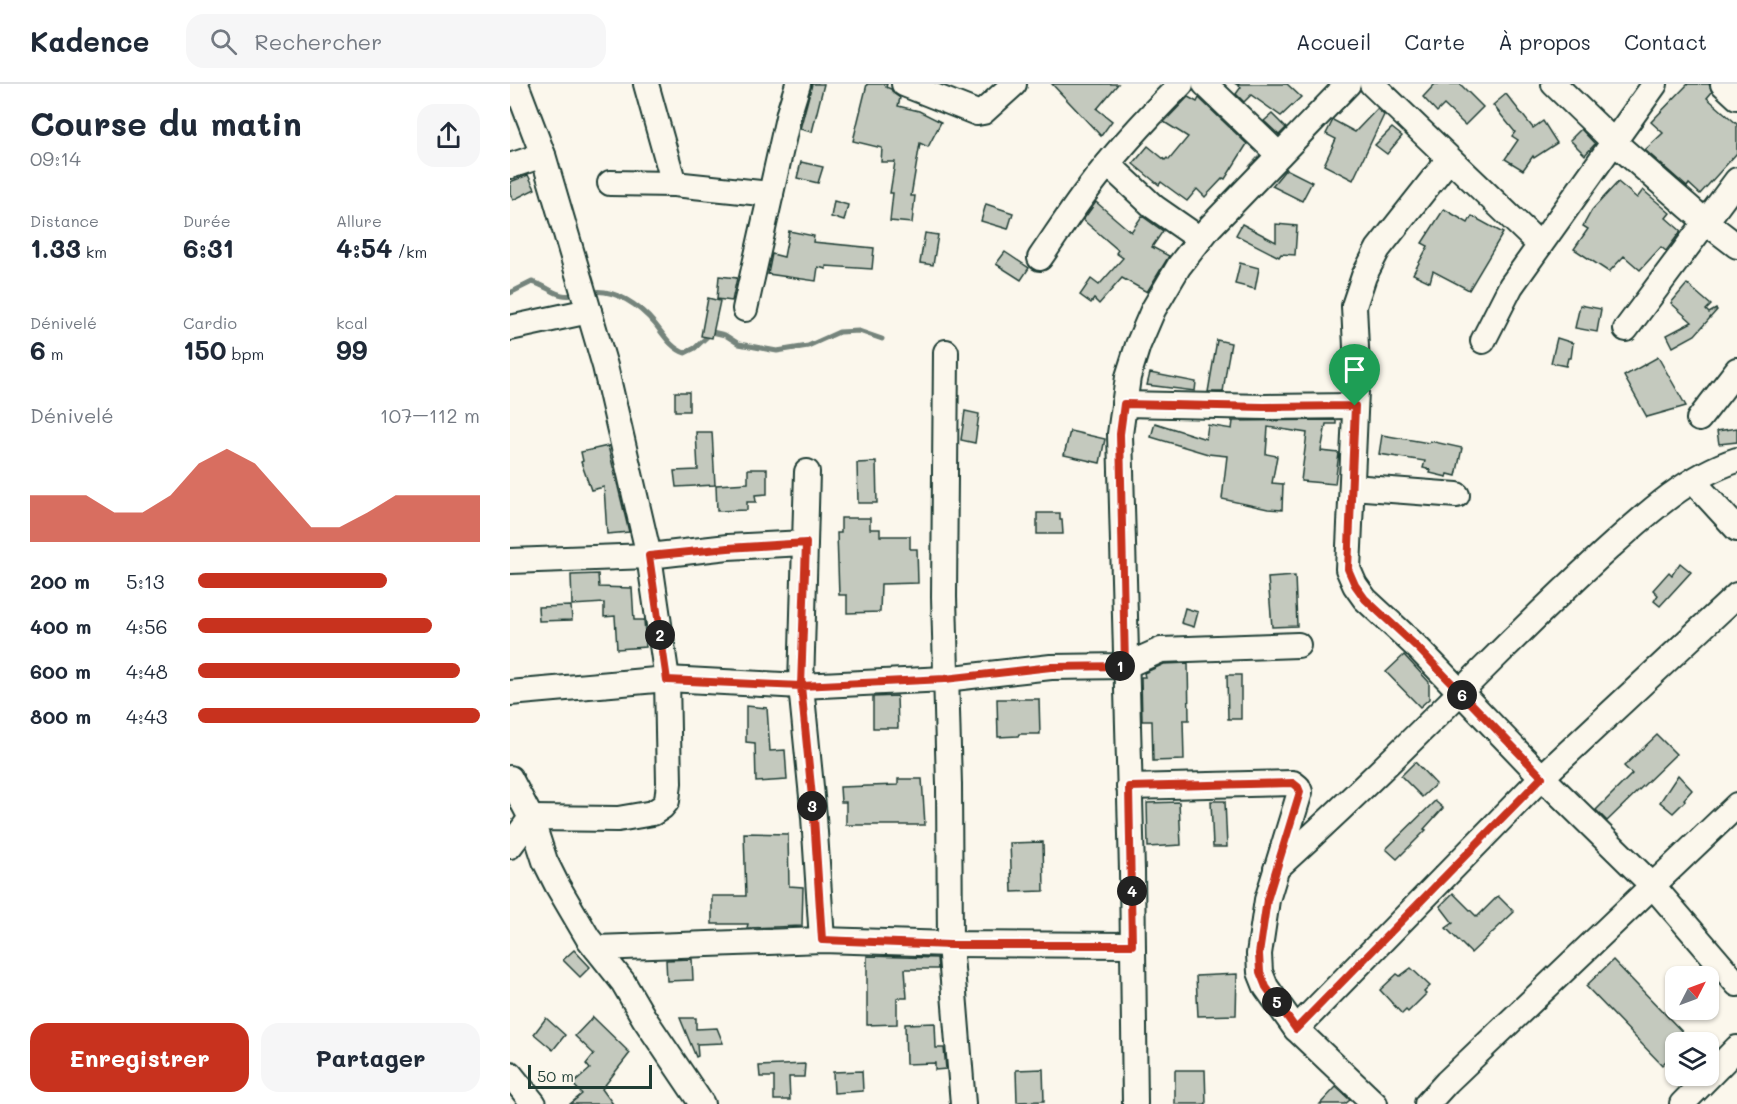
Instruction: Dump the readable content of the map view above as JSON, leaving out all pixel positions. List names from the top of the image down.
{
  "scale_bar": "50 m",
  "north": "top right",
  "page": {
    "header": "Kadence",
    "search": "Rechercher",
    "nav": [
      "Accueil",
      "Carte",
      "À propos",
      "Contact"
    ],
    "heading": ["Course du matin", "09:14"],
    "stats": [
      ["Distance", "1.33 km"],
      ["Durée", "6:31"],
      ["Allure", "4:54 /km"],
      ["Dénivelé", "6 m"],
      ["Cardio", "150 bpm"],
      ["kcal", "99"]
    ],
    "chart": ["Dénivelé", "107–112 m"],
    "list": [
      {
        "name": "200 m",
        "note": "5:13"
      },
      {
        "name": "400 m",
        "note": "4:56"
      },
      {
        "name": "600 m",
        "note": "4:48"
      },
      {
        "name": "800 m",
        "note": "4:43"
      }
    ],
    "pins": [
      "2",
      "1",
      "6",
      "3",
      "4",
      "5"
    ],
    "buttons": ["Enregistrer", "Partager"],
    "scale": "50 m"
  }
}
